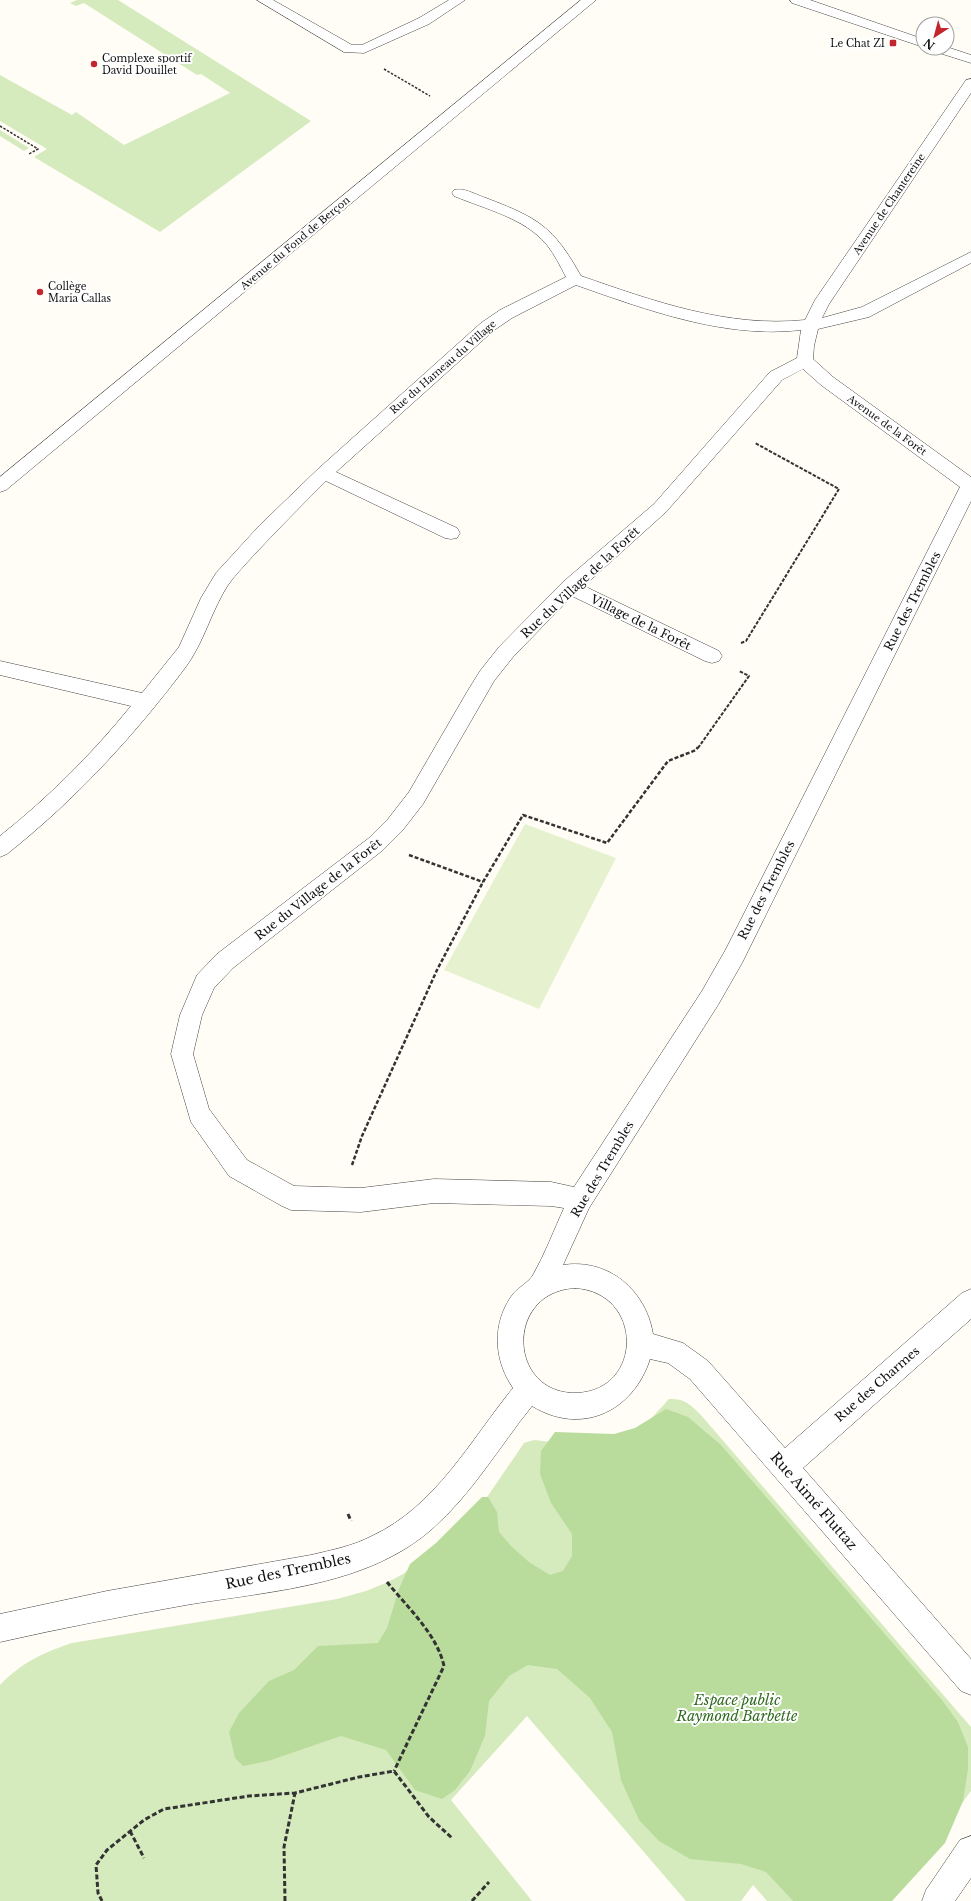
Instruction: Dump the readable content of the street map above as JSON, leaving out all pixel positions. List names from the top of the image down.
{
  "streets": {
    "street": [
      "Avenue de Chantereine",
      "Avenue du Fond de Berçon",
      "Rue du Hameau du Village",
      "Avenue de la Forêt",
      "Rue du Village de la Forêt",
      "Rue des Trembles",
      "Village de la Forêt",
      "Rue des Charmes",
      "Rue Aimé Fluttaz"
    ]
  },
  "crossings": [
    ["Avenue de Chantereine", "Avenue de la Forêt"],
    ["Avenue de Chantereine", "Rue du Village de la Forêt"],
    ["Avenue de la Forêt", "Rue du Village de la Forêt"],
    ["Avenue de la Forêt", "Rue des Trembles"],
    ["Rue du Village de la Forêt", "Rue des Trembles"],
    ["Rue du Village de la Forêt", "Village de la Forêt"],
    ["Rue des Trembles", "Rue Aimé Fluttaz"],
    ["Rue des Charmes", "Rue Aimé Fluttaz"]
  ],
  "parks": ["Espace public Raymond Barbette"],
  "places": {
    "transit": ["Le Chat ZI"],
    "other": ["Complexe sportif David Douillet", "Collège Maria Callas"]
  },
  "north": "bottom left"
}
